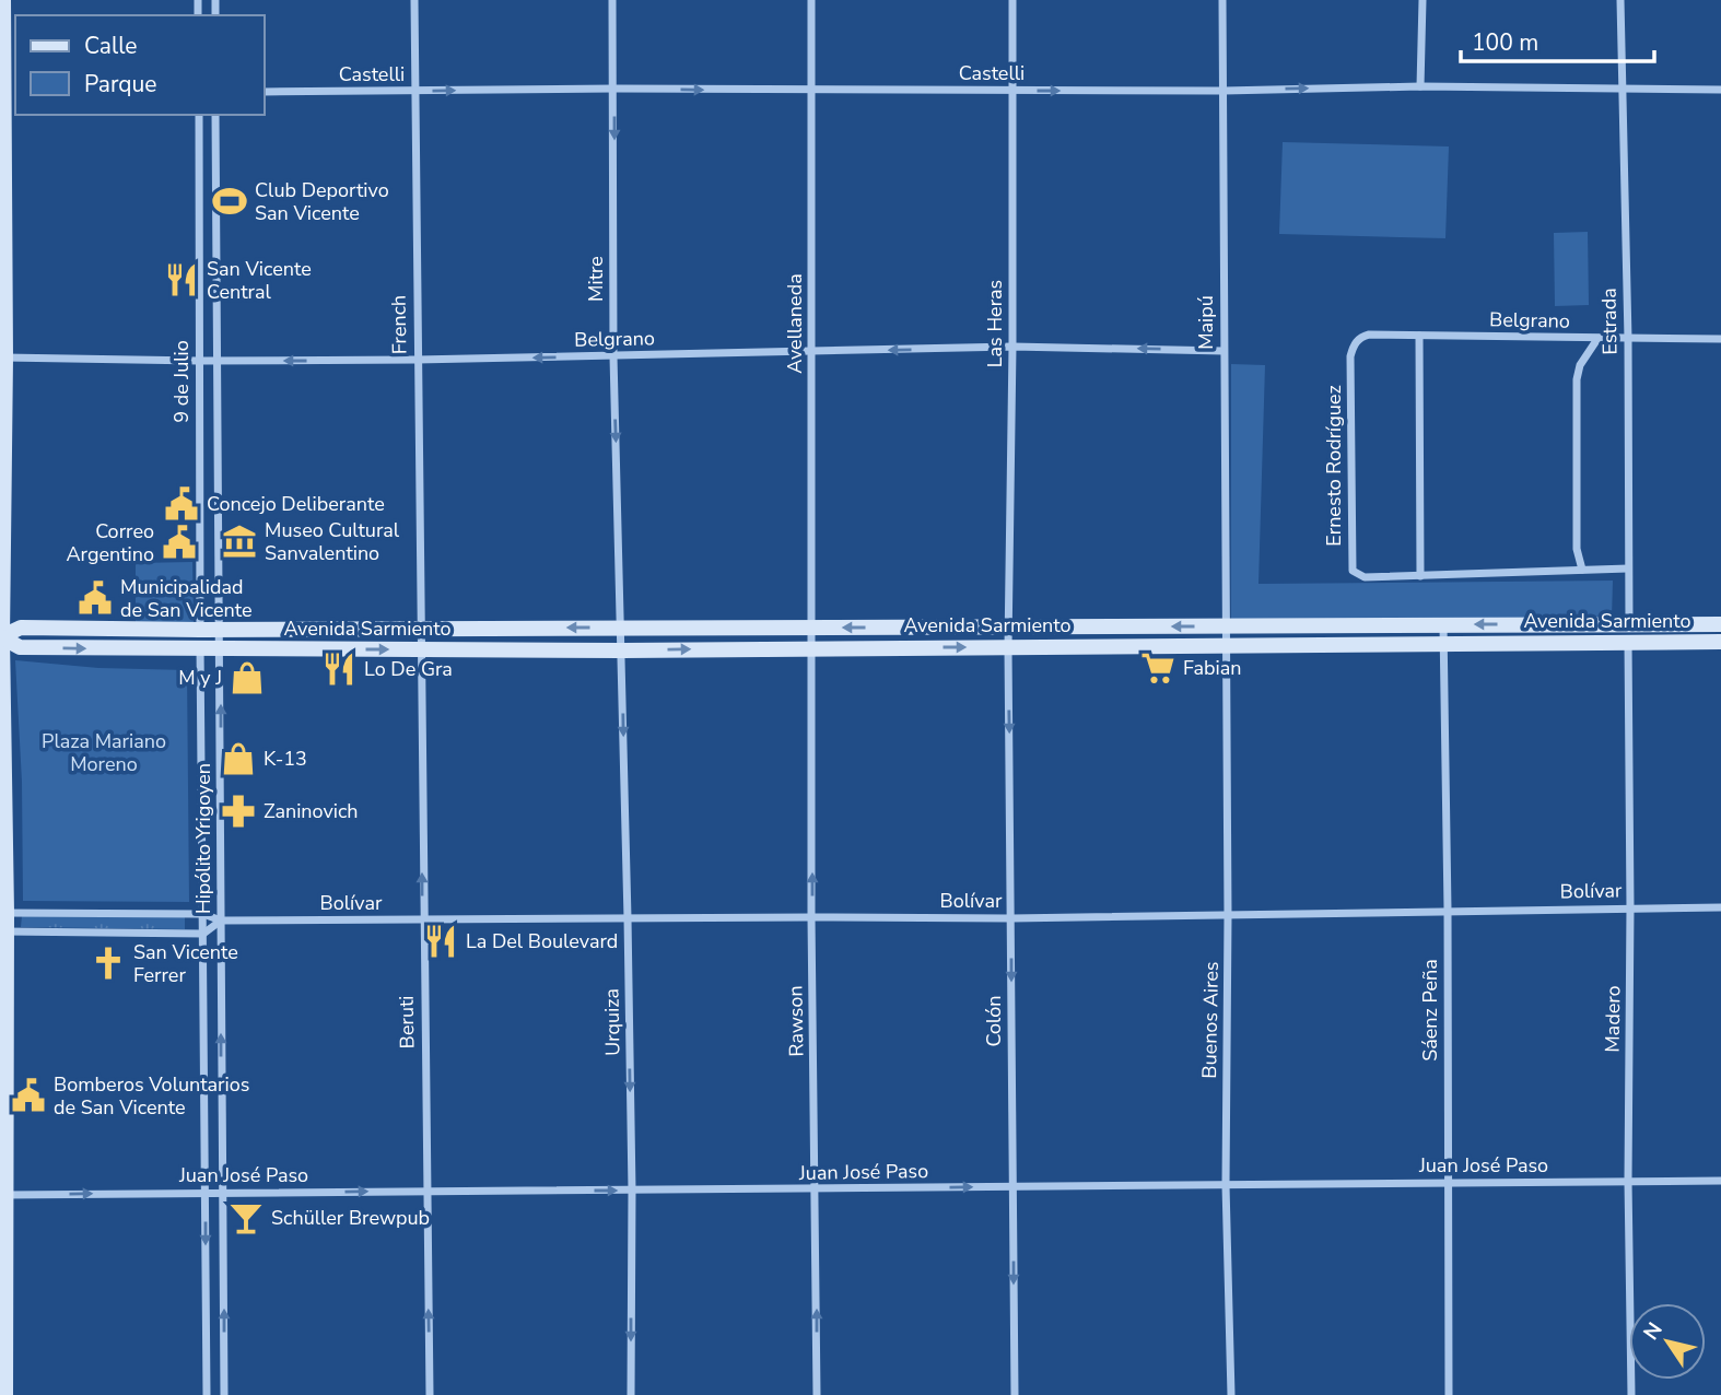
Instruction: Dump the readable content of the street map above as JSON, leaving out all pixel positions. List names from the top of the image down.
{
  "streets": {
    "main road": ["Avenida Sarmiento"],
    "street": [
      "Castelli",
      "Mitre",
      "Belgrano",
      "Estrada",
      "Maipú",
      "Avellaneda",
      "Las Heras",
      "French",
      "9 de Julio",
      "Ernesto Rodríguez",
      "Hipólito Yrigoyen",
      "Bolívar",
      "Sáenz Peña",
      "Madero",
      "Buenos Aires",
      "Rawson",
      "Colón",
      "Beruti",
      "Urquiza",
      "Juan José Paso"
    ]
  },
  "crossings": [
    ["Castelli", "Mitre"],
    ["Castelli", "Estrada"],
    ["Castelli", "Maipú"],
    ["Castelli", "Avellaneda"],
    ["Castelli", "Las Heras"],
    ["Castelli", "French"],
    ["Mitre", "Belgrano"],
    ["Mitre", "Avenida Sarmiento"],
    ["Mitre", "Urquiza"],
    ["Belgrano", "Estrada"],
    ["Belgrano", "Maipú"],
    ["Belgrano", "Avellaneda"],
    ["Belgrano", "Las Heras"],
    ["Belgrano", "French"],
    ["Belgrano", "9 de Julio"],
    ["Belgrano", "Ernesto Rodríguez"],
    ["Estrada", "Avenida Sarmiento"],
    ["Estrada", "Madero"],
    ["Maipú", "Avenida Sarmiento"],
    ["Maipú", "Buenos Aires"],
    ["Avellaneda", "Avenida Sarmiento"],
    ["Avellaneda", "Rawson"],
    ["Las Heras", "Avenida Sarmiento"],
    ["Las Heras", "Colón"],
    ["French", "Avenida Sarmiento"],
    ["French", "Beruti"],
    ["9 de Julio", "Avenida Sarmiento"],
    ["9 de Julio", "Hipólito Yrigoyen"],
    ["Avenida Sarmiento", "Hipólito Yrigoyen"],
    ["Avenida Sarmiento", "Sáenz Peña"],
    ["Avenida Sarmiento", "Madero"],
    ["Avenida Sarmiento", "Buenos Aires"],
    ["Avenida Sarmiento", "Rawson"],
    ["Avenida Sarmiento", "Colón"],
    ["Avenida Sarmiento", "Beruti"],
    ["Avenida Sarmiento", "Urquiza"],
    ["Hipólito Yrigoyen", "Bolívar"],
    ["Hipólito Yrigoyen", "Juan José Paso"],
    ["Bolívar", "Sáenz Peña"],
    ["Bolívar", "Madero"],
    ["Bolívar", "Buenos Aires"],
    ["Bolívar", "Rawson"],
    ["Bolívar", "Colón"],
    ["Bolívar", "Beruti"],
    ["Bolívar", "Urquiza"],
    ["Sáenz Peña", "Juan José Paso"],
    ["Madero", "Juan José Paso"],
    ["Buenos Aires", "Juan José Paso"],
    ["Rawson", "Juan José Paso"],
    ["Colón", "Juan José Paso"],
    ["Beruti", "Juan José Paso"],
    ["Urquiza", "Juan José Paso"]
  ],
  "one_way": [
    "Castelli",
    "Mitre",
    "Belgrano",
    "Rawson",
    "Colón",
    "Beruti",
    "Urquiza",
    "Juan José Paso"
  ],
  "parks": ["Plaza Mariano Moreno"],
  "places": {
    "sports": ["Club Deportivo San Vicente"],
    "restaurant": ["San Vicente Central", "Lo De Gra", "La Del Boulevard"],
    "public building": [
      "Concejo Deliberante",
      "Correo Argentino",
      "Municipalidad de San Vicente",
      "Bomberos Voluntarios de San Vicente"
    ],
    "museum": ["Museo Cultural Sanvalentino"],
    "supermarket": ["Fabian"],
    "shop": ["M y J", "K-13"],
    "pharmacy": ["Zaninovich"],
    "church": ["San Vicente Ferrer"],
    "bar": ["Schüller Brewpub"]
  },
  "legend": ["Calle", "Parque"],
  "scale_bar": "100 m",
  "north": "top left"
}
